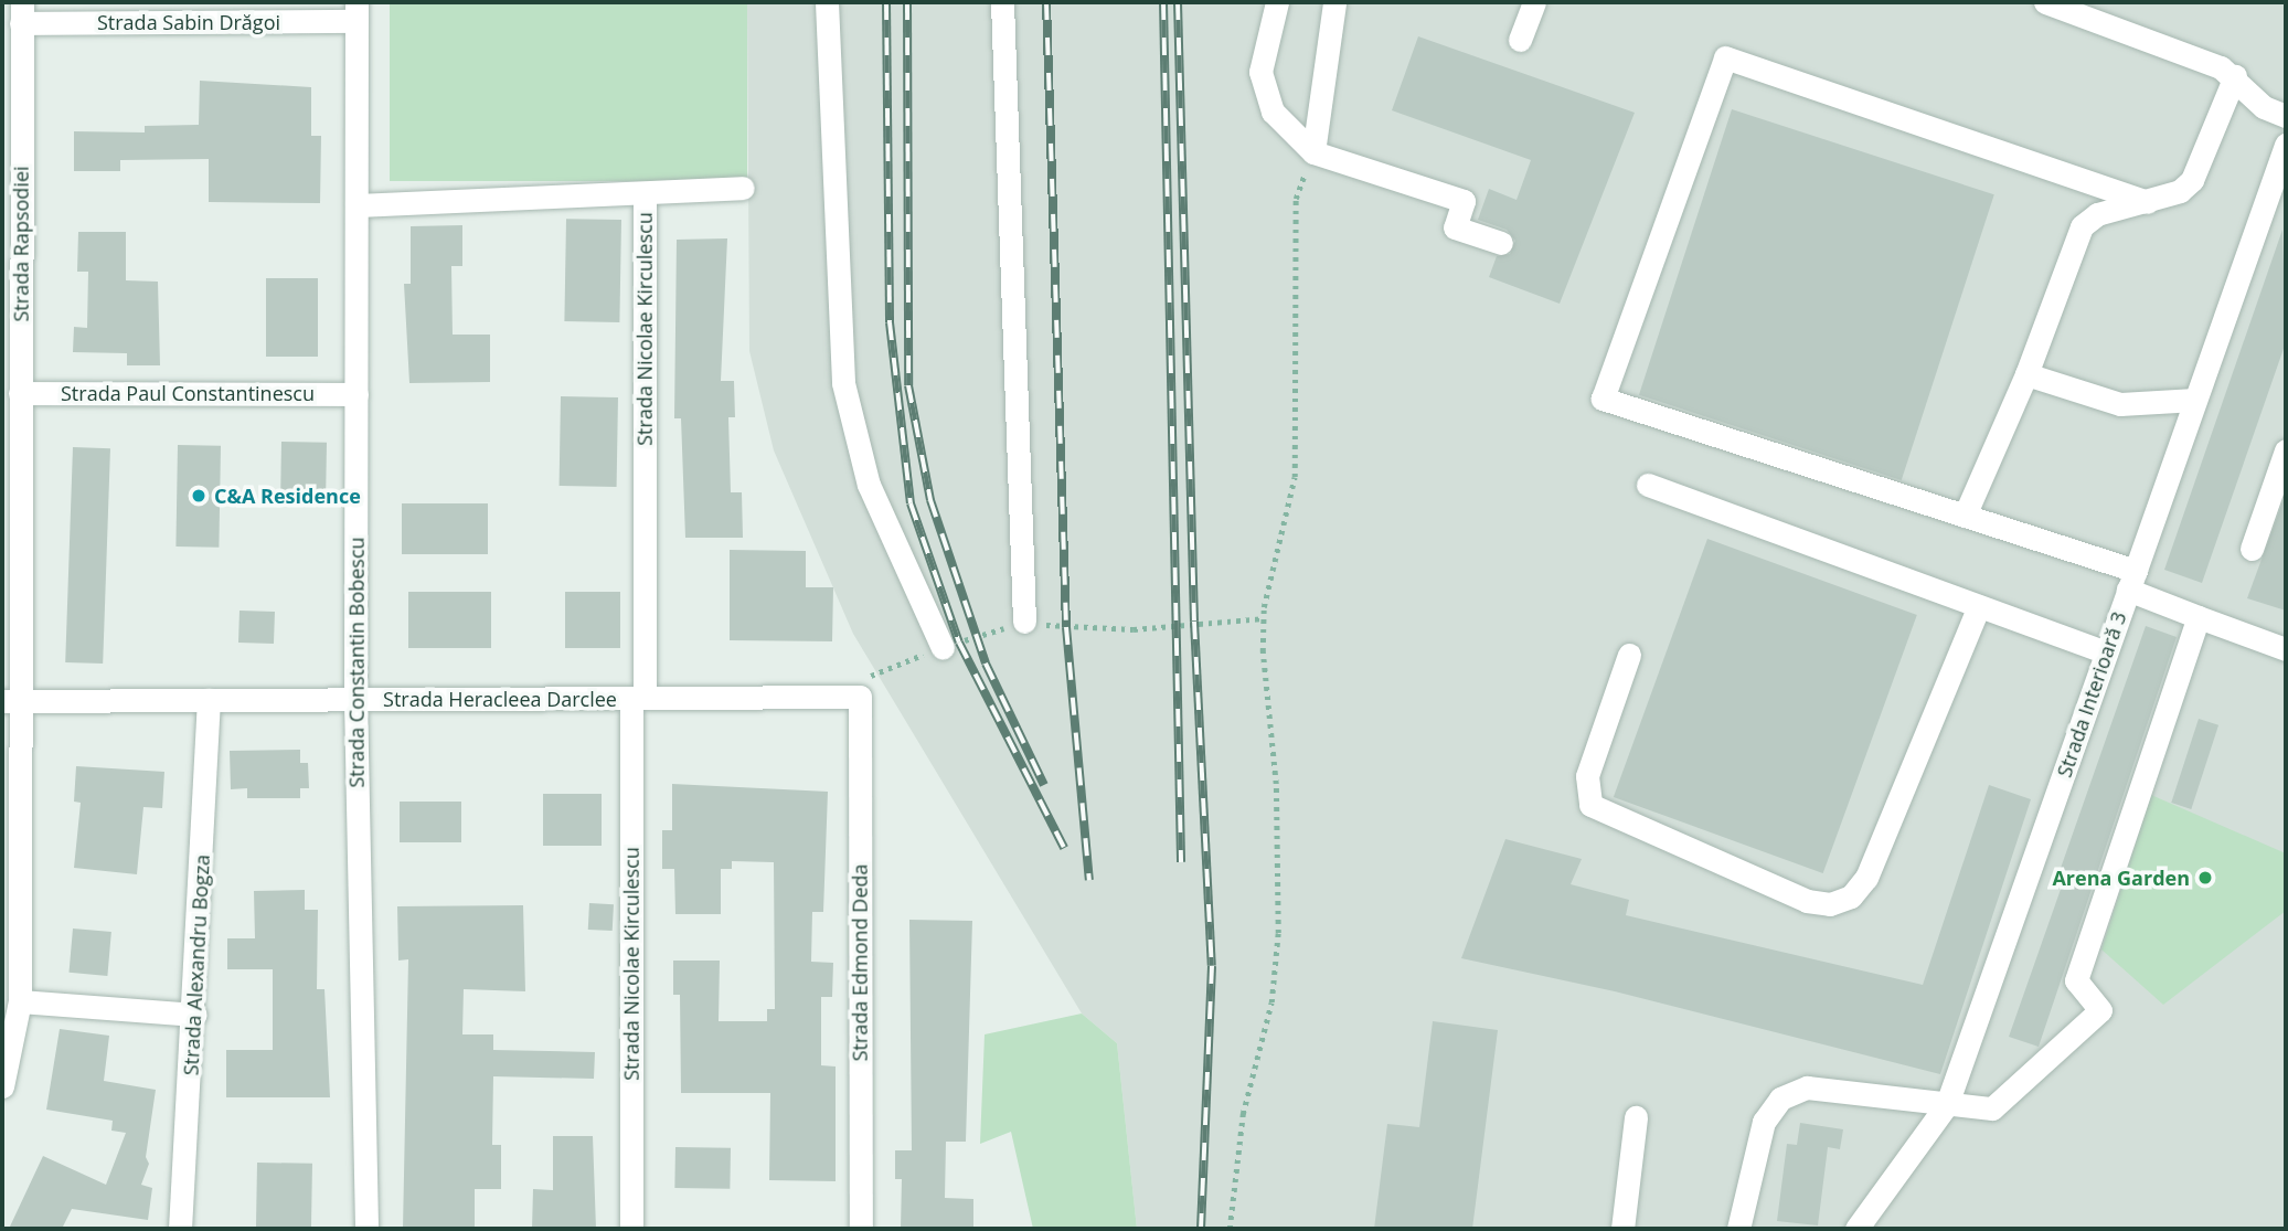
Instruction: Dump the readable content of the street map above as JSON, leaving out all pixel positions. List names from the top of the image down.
{
  "streets": {
    "street": [
      "Strada Sabin Drăgoi",
      "Strada Rapsodiei",
      "Strada Nicolae Kirculescu",
      "Strada Paul Constantinescu",
      "Strada Constantin Bobescu",
      "Strada Interioară 3",
      "Strada Heracleea Darclee",
      "Strada Edmond Deda",
      "Strada Alexandru Bogza"
    ]
  },
  "crossings": [
    ["Strada Sabin Drăgoi", "Strada Rapsodiei"],
    ["Strada Sabin Drăgoi", "Strada Constantin Bobescu"],
    ["Strada Rapsodiei", "Strada Paul Constantinescu"],
    ["Strada Rapsodiei", "Strada Heracleea Darclee"],
    ["Strada Nicolae Kirculescu", "Strada Heracleea Darclee"],
    ["Strada Paul Constantinescu", "Strada Constantin Bobescu"],
    ["Strada Constantin Bobescu", "Strada Heracleea Darclee"],
    ["Strada Heracleea Darclee", "Strada Edmond Deda"],
    ["Strada Heracleea Darclee", "Strada Alexandru Bogza"]
  ],
  "places": ["C&A Residence", "Arena Garden"]
}
